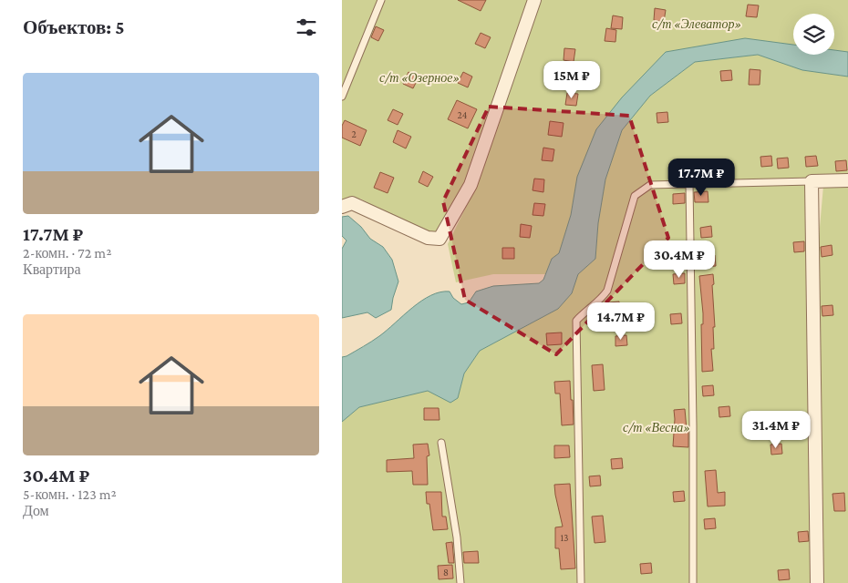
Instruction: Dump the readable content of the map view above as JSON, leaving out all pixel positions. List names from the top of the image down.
{
  "parks": ["с/т «Элеватор»", "с/т «Озерное»", "с/т «Весна»"],
  "house_numbers": [
    "24",
    "2",
    "13",
    "8"
  ],
  "page": {
    "heading": "Объектов: 5",
    "list": [
      {
        "name": "17.7M ₽",
        "note": "2-комн. · 72 m² · Квартира"
      },
      {
        "name": "30.4M ₽",
        "note": "5-комн. · 123 m² · Дом"
      }
    ],
    "price": [
      "15M ₽",
      "17.7M ₽",
      "30.4M ₽",
      "14.7M ₽",
      "31.4M ₽"
    ]
  }
}
